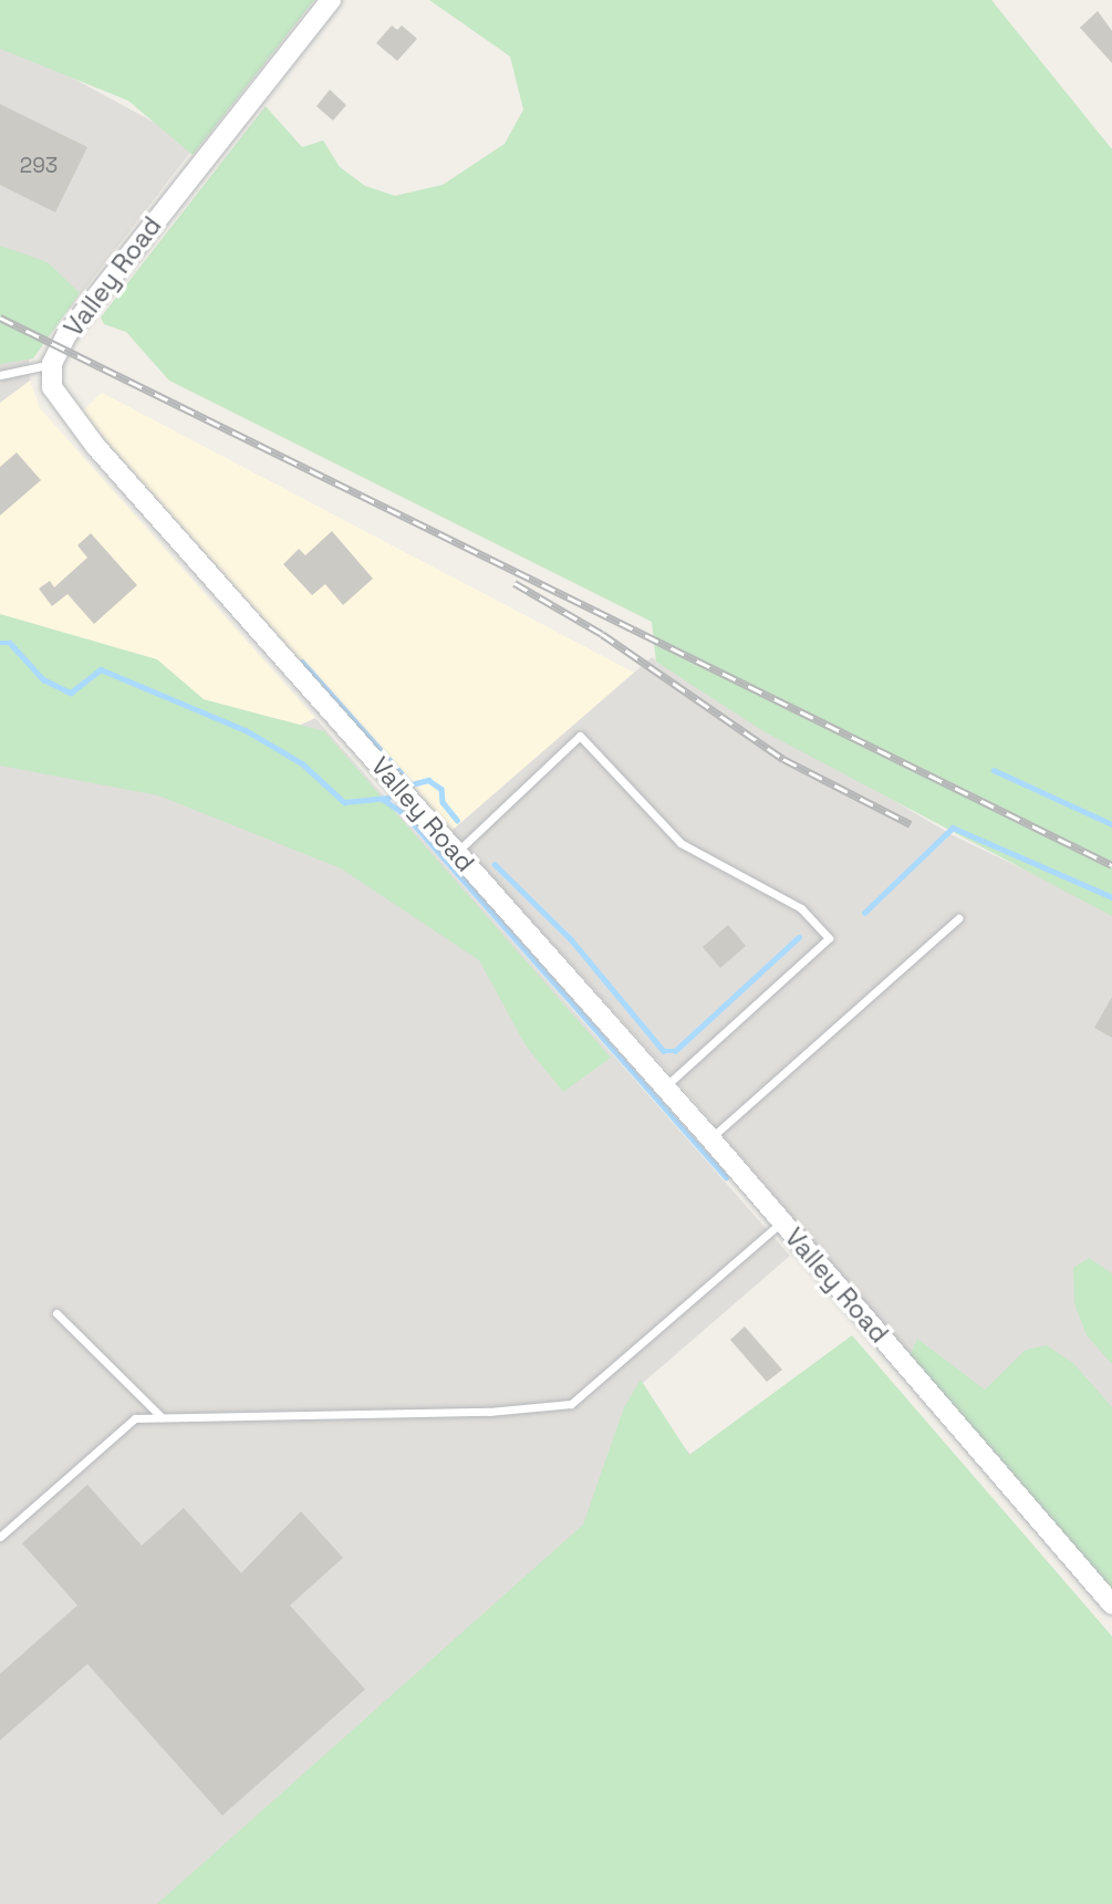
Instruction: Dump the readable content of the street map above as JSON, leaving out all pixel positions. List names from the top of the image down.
{
  "streets": {
    "street": ["Valley Road"]
  },
  "house_numbers": ["293"]
}
